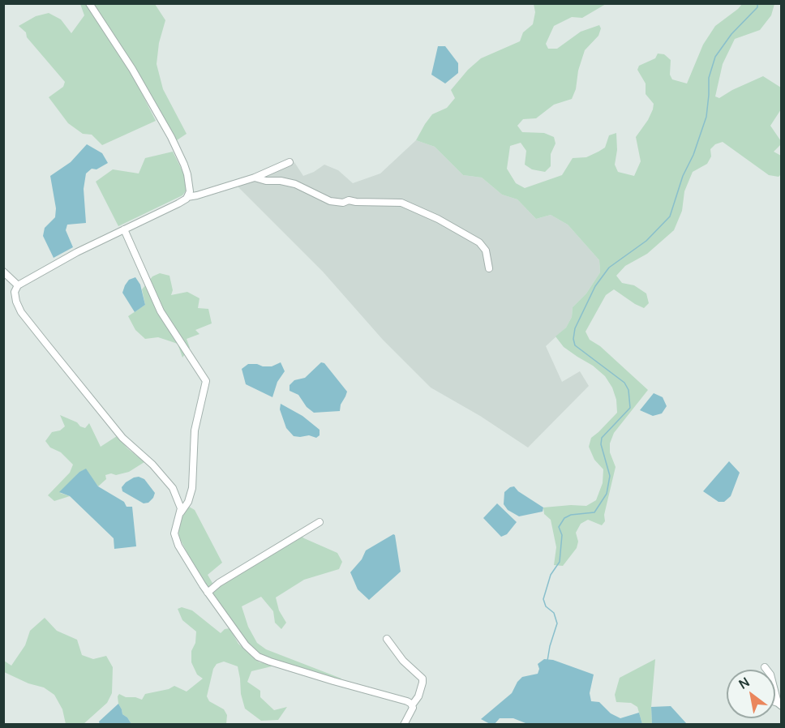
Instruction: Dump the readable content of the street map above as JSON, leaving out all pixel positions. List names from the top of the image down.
{
  "north": "top left"
}
